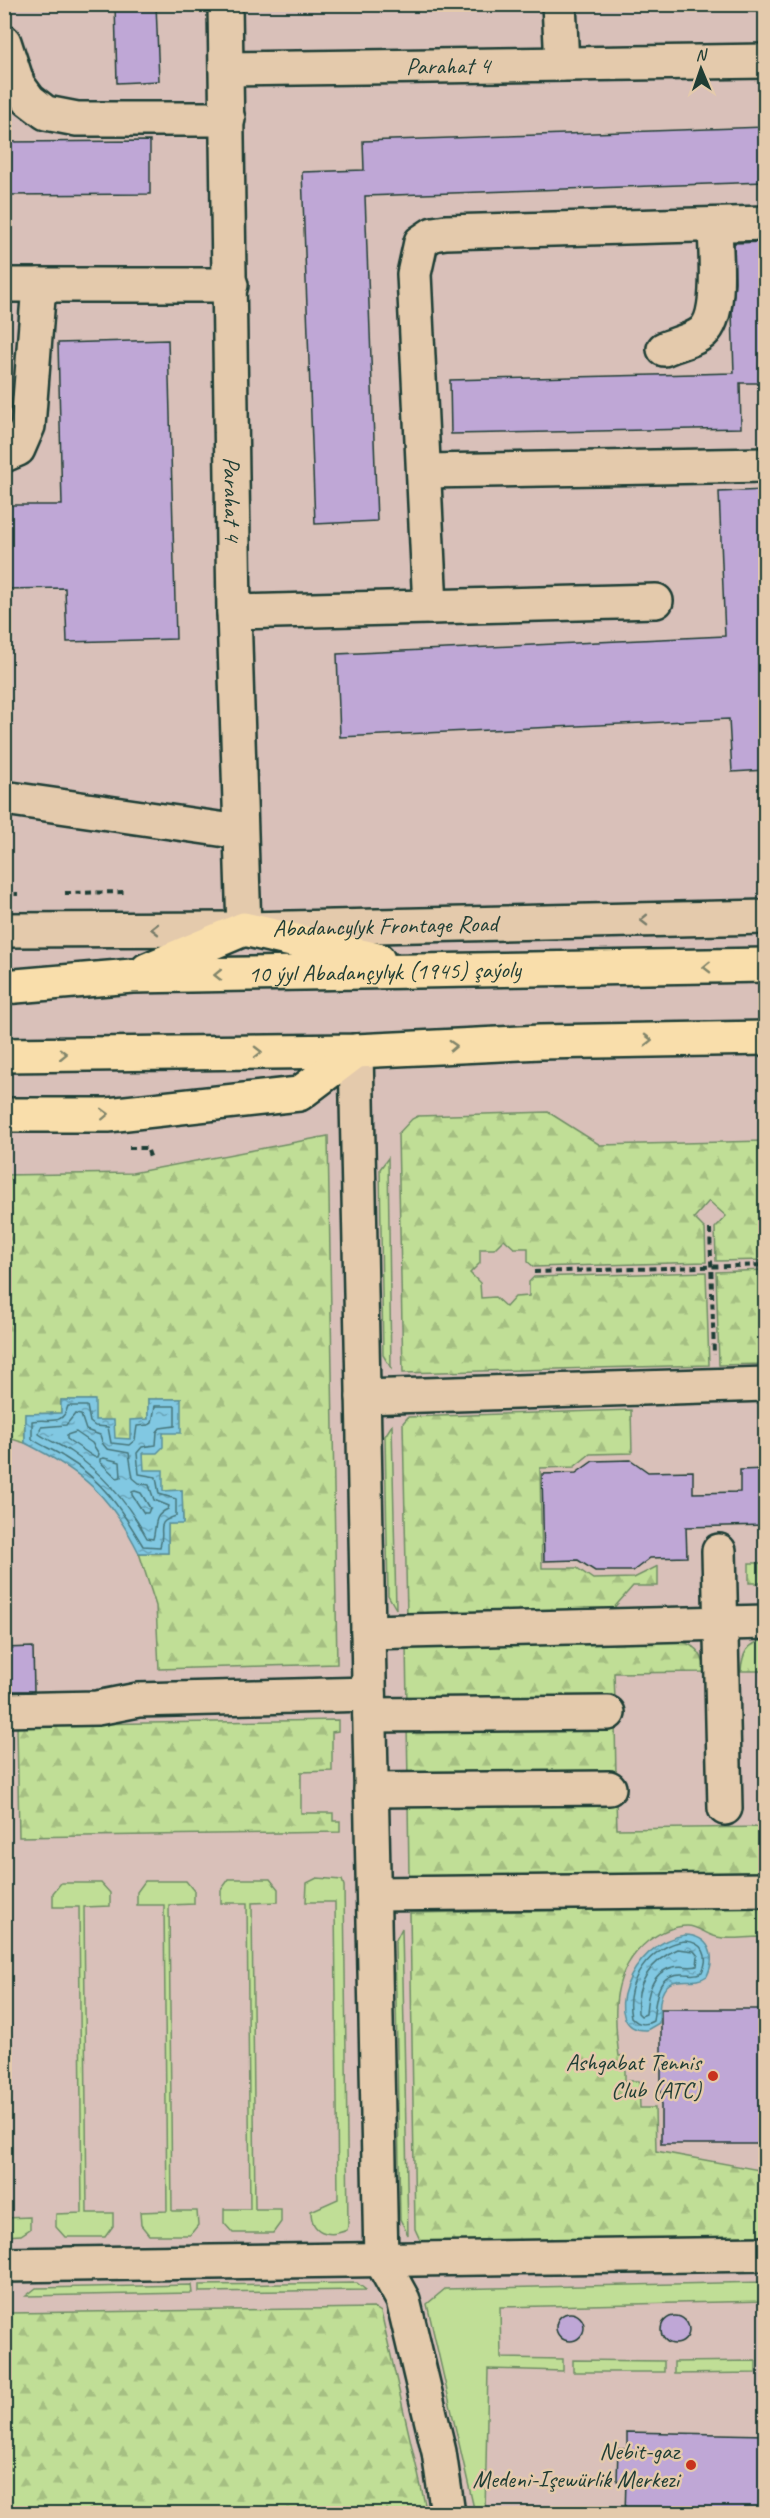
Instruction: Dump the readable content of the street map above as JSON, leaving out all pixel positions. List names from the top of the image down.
{
  "streets": {
    "main road": ["10 ýyl Abadançylyk (1945) şaýoly"],
    "street": ["Parahat 4", "Abadancylyk Frontage Road"]
  },
  "crossings": [
    ["Parahat 4", "Abadancylyk Frontage Road"]
  ],
  "places": ["Ashgabat Tennis Club (ATC)", "Nebit-gaz Medeni-Işewürlik Merkezi"],
  "north": "top"
}
